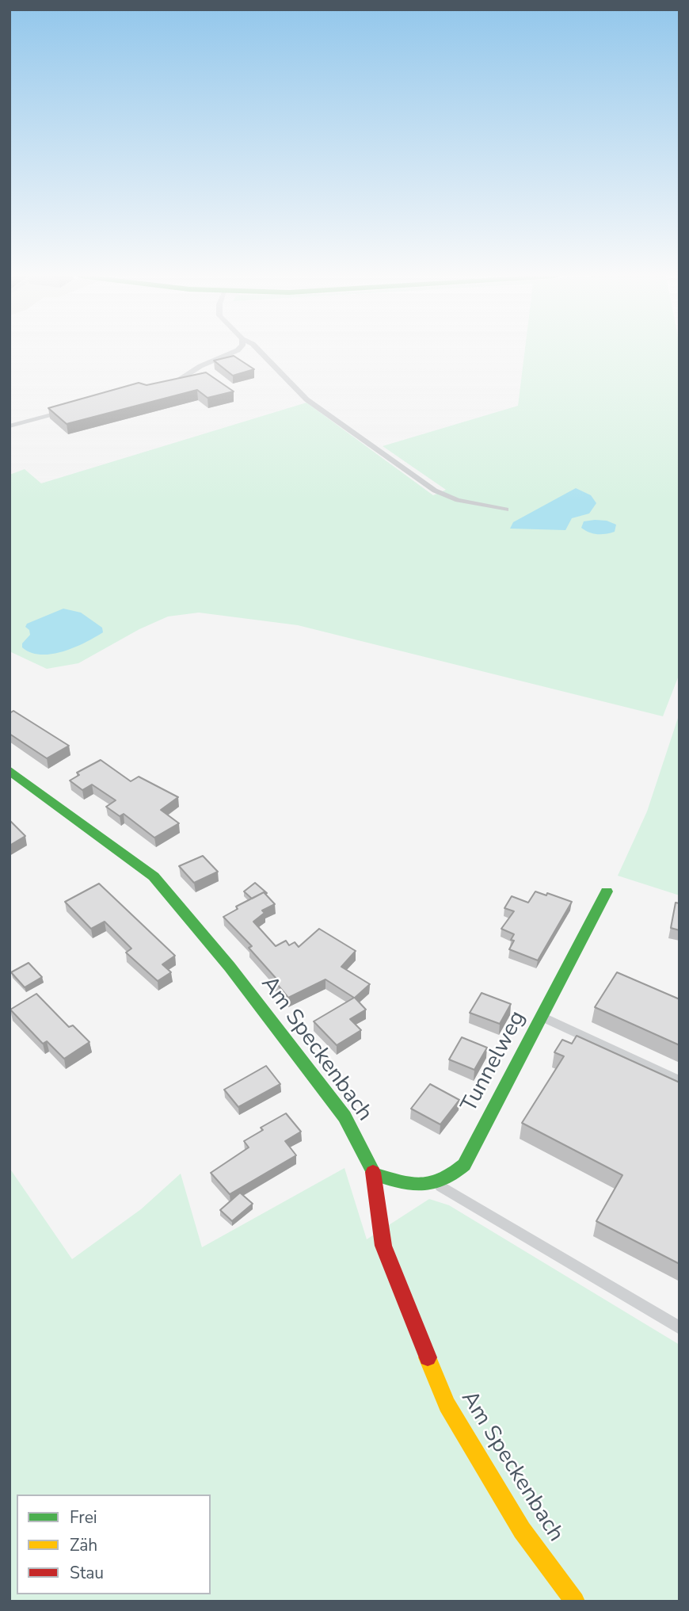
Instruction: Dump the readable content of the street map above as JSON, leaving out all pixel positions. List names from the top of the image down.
{
  "streets": {
    "street": ["Am Speckenbach", "Tunnelweg"]
  },
  "legend": ["Frei", "Zäh", "Stau"]
}
